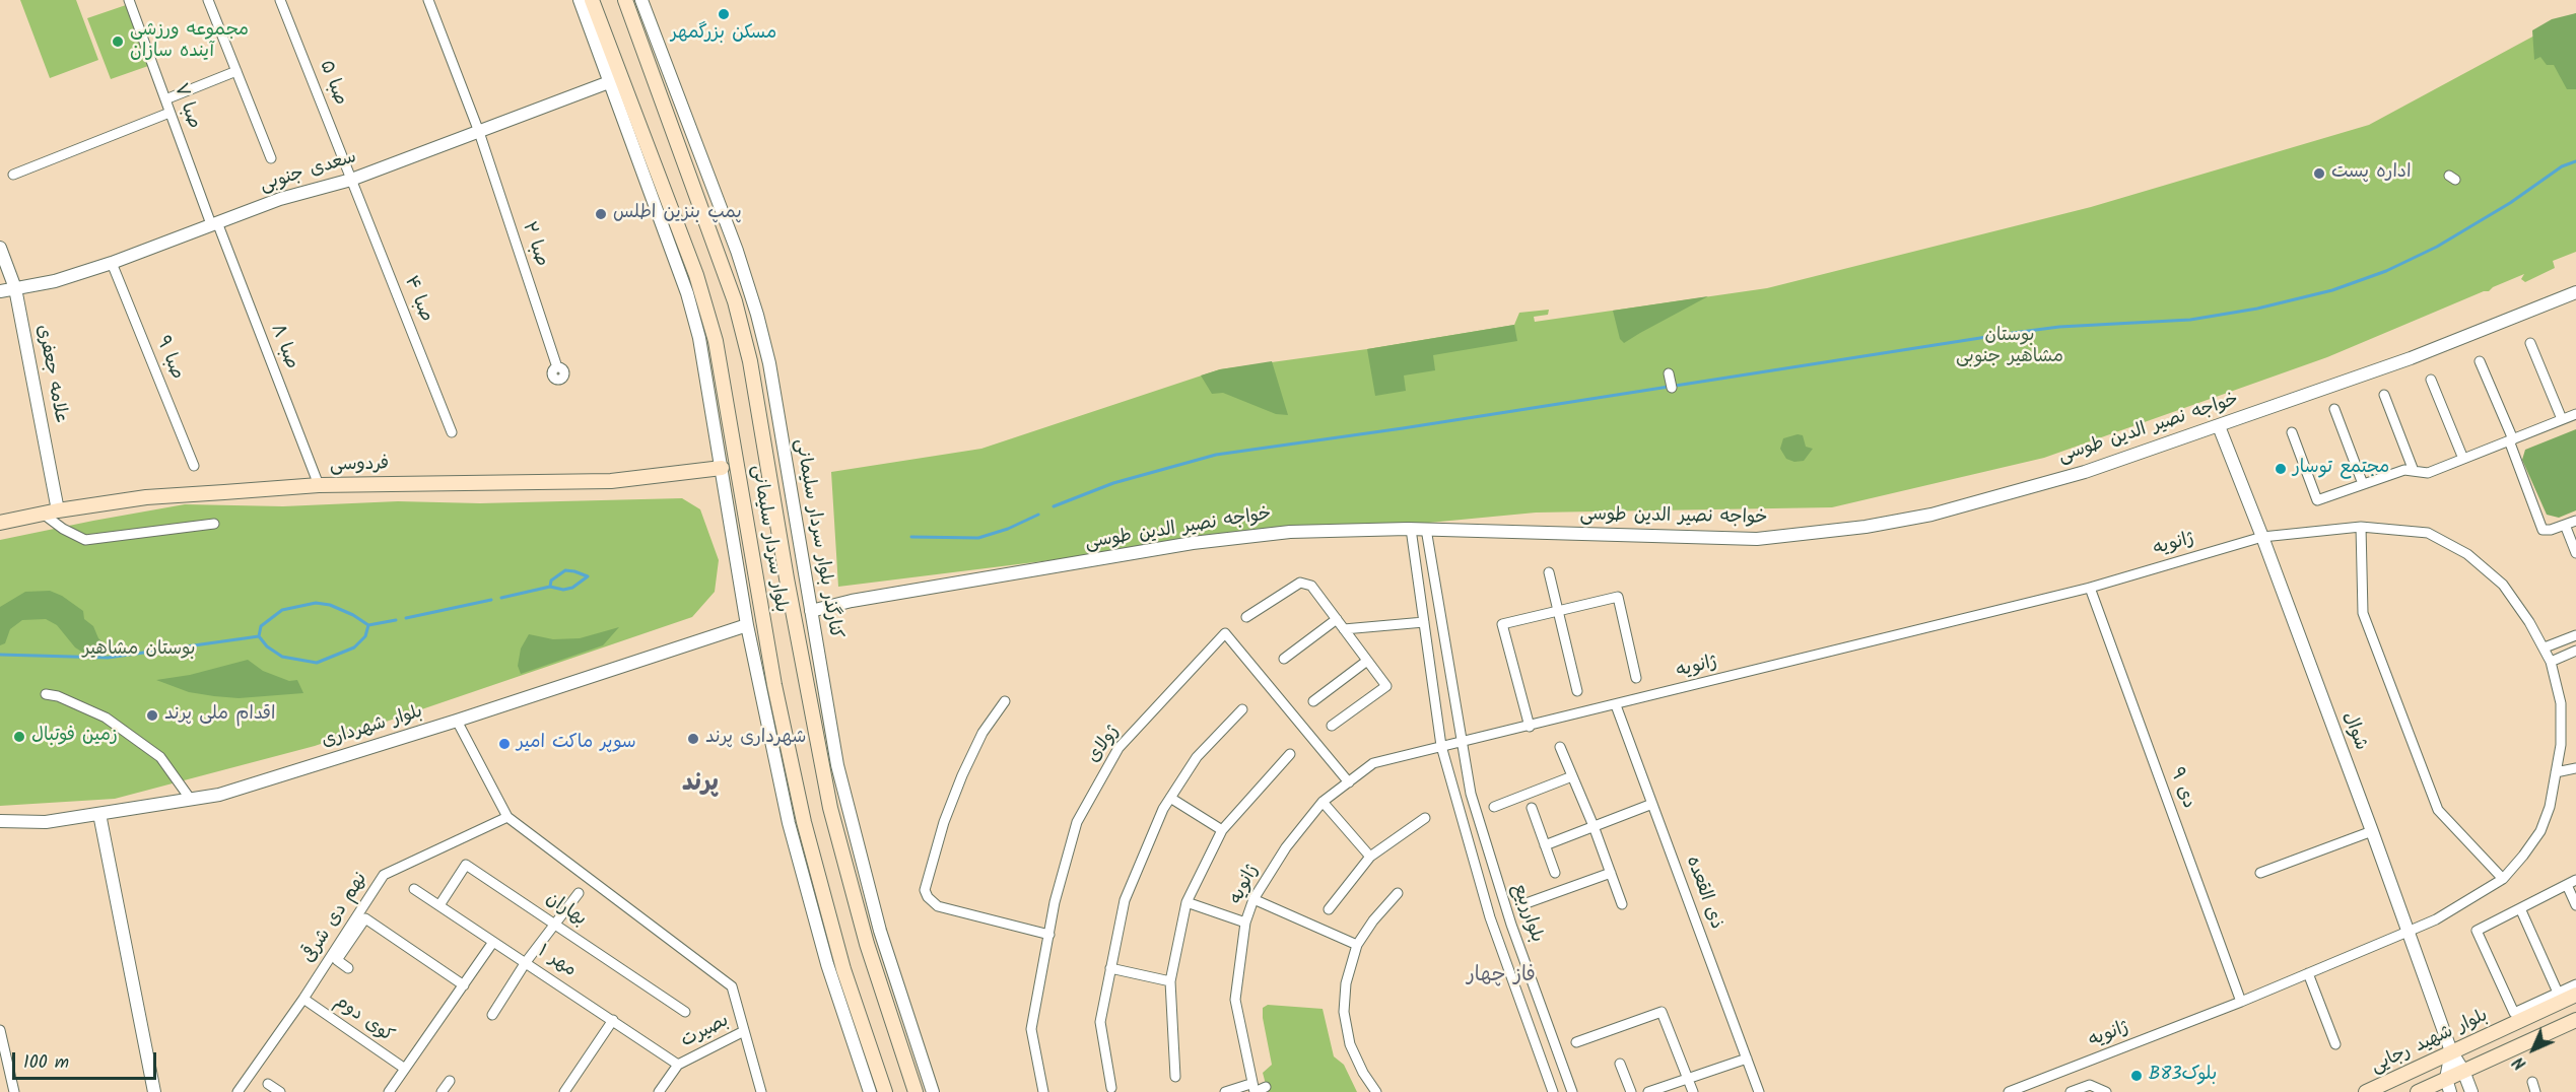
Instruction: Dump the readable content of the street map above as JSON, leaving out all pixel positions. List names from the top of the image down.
{
  "streets": {
    "main road": ["فردوسی", "بلوار سردار سلیمانی", "بلوار شهید رجایی"],
    "street": [
      "صبا ۵",
      "صبا ۷",
      "سعدی جنوبی",
      "صبا ۲",
      "صبا ۴",
      "صبا ۸",
      "صبا ۹",
      "علامه جعفری",
      "خواجه نصیر الدین طوسی",
      "کنارگذر بلوار سردار سلیمانی",
      "ژانویه",
      "بلوار شهرداری",
      "شوال",
      "ژولای",
      "۹ دی",
      "ذی القعده",
      "بهاران",
      "بلوارربیع",
      "نهم دی شرقی",
      "مهر ۱",
      "کوی دوم",
      "بصیرت"
    ]
  },
  "crossings": [
    ["صبا ۵", "سعدی جنوبی"],
    ["صبا ۵", "صبا ۴"],
    ["صبا ۷", "سعدی جنوبی"],
    ["صبا ۷", "صبا ۸"],
    ["سعدی جنوبی", "صبا ۲"],
    ["سعدی جنوبی", "صبا ۴"],
    ["سعدی جنوبی", "صبا ۸"],
    ["سعدی جنوبی", "صبا ۹"],
    ["سعدی جنوبی", "علامه جعفری"],
    ["صبا ۸", "فردوسی"],
    ["علامه جعفری", "فردوسی"],
    ["خواجه نصیر الدین طوسی", "کنارگذر بلوار سردار سلیمانی"],
    ["خواجه نصیر الدین طوسی", "شوال"],
    ["خواجه نصیر الدین طوسی", "بلوارربیع"],
    ["ژانویه", "شوال"],
    ["ژانویه", "ژولای"],
    ["ژانویه", "۹ دی"],
    ["ژانویه", "ذی القعده"],
    ["ژانویه", "بلوارربیع"],
    ["شوال", "بلوار شهید رجایی"],
    ["بهاران", "مهر ۱"],
    ["نهم دی شرقی", "کوی دوم"],
    ["مهر ۱", "بصیرت"]
  ],
  "districts": ["پرند", "فاز چهار"],
  "parks": ["بوستان مشاهیر جنوبی", "بوستان مشاهیر"],
  "places": [
    "مسکن بزرگمهر",
    "مجموعه ورزشی آینده سازان",
    "اداره پست",
    "پمپ بنزین اطلس",
    "مجتمع توسار",
    "اقدام ملی پرند",
    "زمین فوتبال",
    "شهرداری پرند",
    "سوپر ماکت امیر",
    "B83بلوک"
  ],
  "scale_bar": "100 m",
  "north": "bottom left"
}
